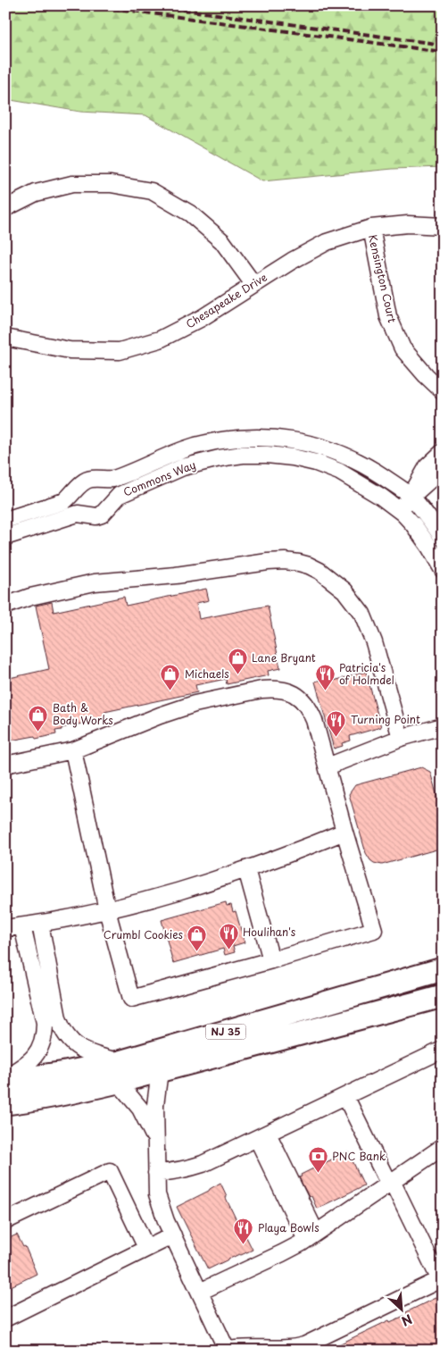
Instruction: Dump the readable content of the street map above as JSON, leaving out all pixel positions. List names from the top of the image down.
{
  "streets": {
    "highway": ["NJ 35"],
    "street": ["Kensington Court", "Chesapeake Drive", "Commons Way"]
  },
  "crossings": [
    ["Kensington Court", "Chesapeake Drive"]
  ],
  "places": {
    "shop": [
      "Lane Bryant",
      "Michaels",
      "Bath & Body Works",
      "Crumbl Cookies"
    ],
    "restaurant": [
      "Patricia's of Holmdel",
      "Turning Point",
      "Houlihan's",
      "Playa Bowls"
    ],
    "bank": ["PNC Bank"]
  },
  "north": "bottom right"
}
